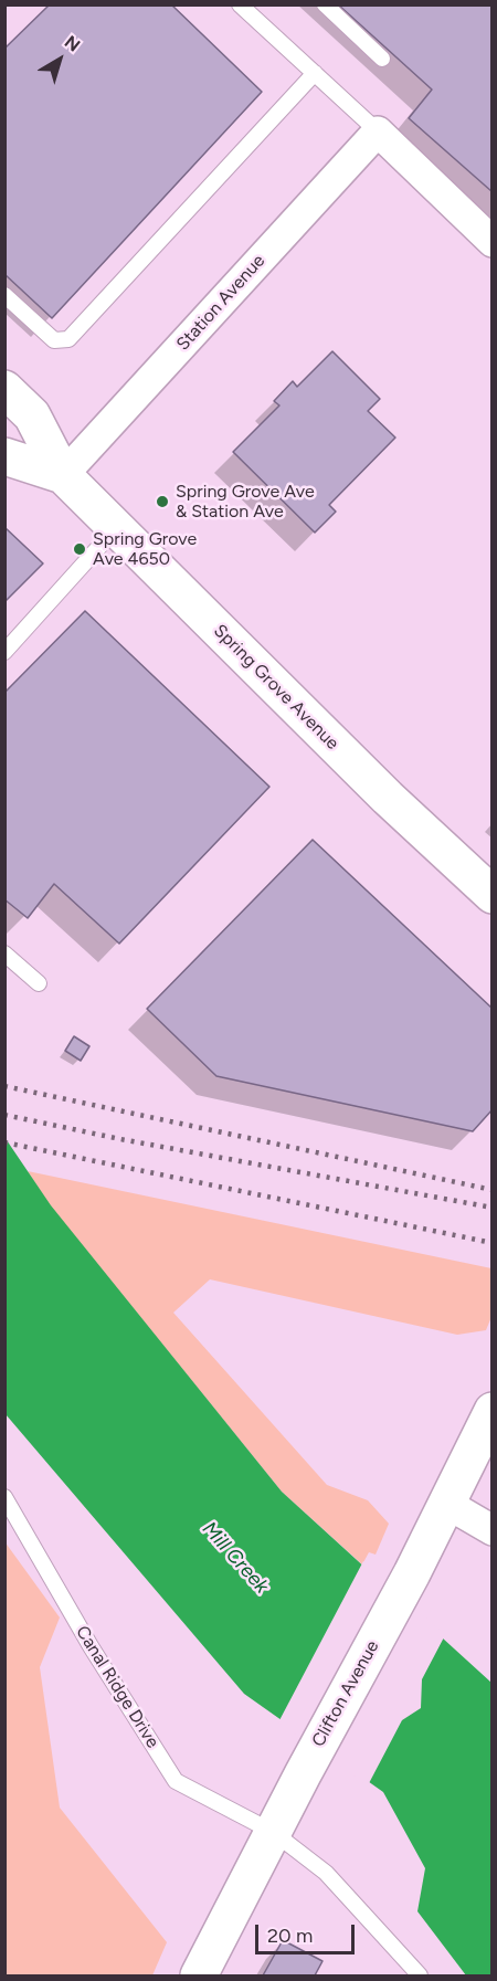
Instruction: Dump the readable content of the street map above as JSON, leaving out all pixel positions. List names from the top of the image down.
{
  "streets": {
    "main road": ["Spring Grove Avenue", "Clifton Avenue"],
    "street": ["Station Avenue"],
    "lane": ["Canal Ridge Drive"]
  },
  "crossings": [
    ["Station Avenue", "Spring Grove Avenue"],
    ["Canal Ridge Drive", "Clifton Avenue"]
  ],
  "water": ["Mill Creek"],
  "places": ["Spring Grove Ave & Station Ave", "Spring Grove Ave 4650"],
  "scale_bar": "20 m",
  "north": "top right"
}
